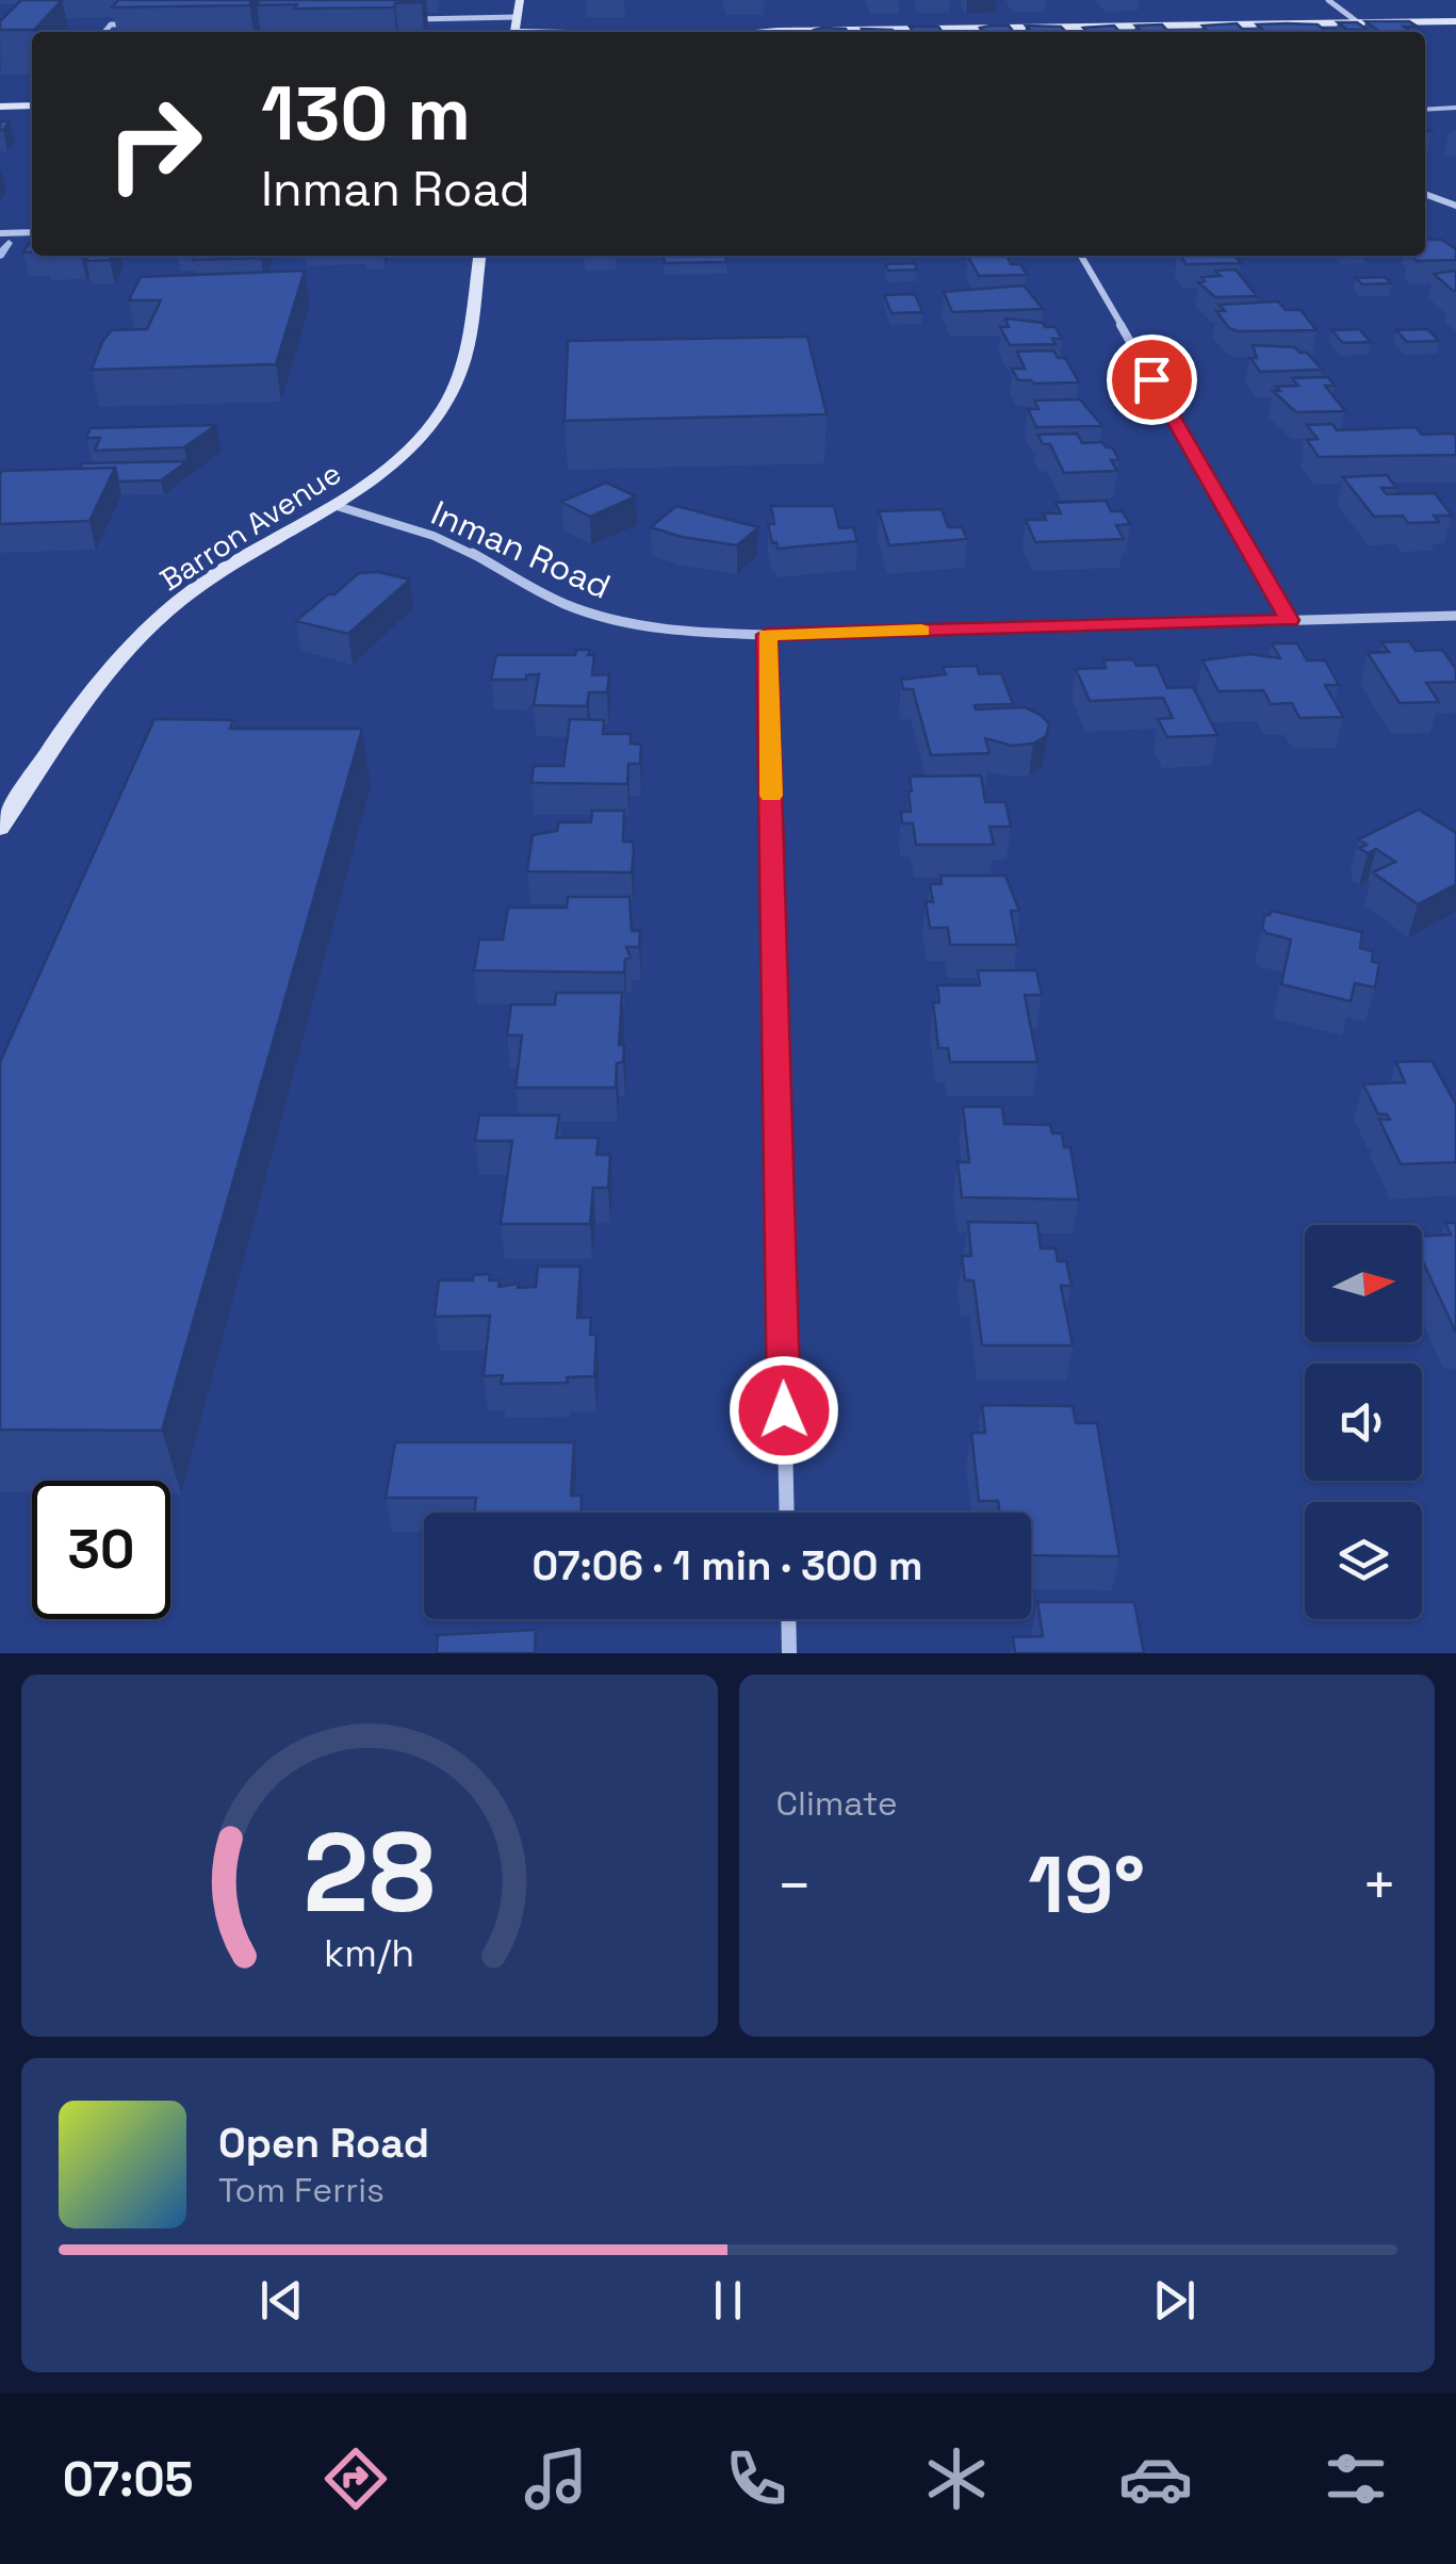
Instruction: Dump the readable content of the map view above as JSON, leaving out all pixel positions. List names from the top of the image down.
{
  "streets": {
    "main road": ["Barron Avenue"],
    "street": ["Inman Road"]
  },
  "crossings": [
    ["Barron Avenue", "Inman Road"]
  ],
  "north": "right",
  "page": {
    "turn": ["130 m", "Inman Road"],
    "limit": "30",
    "trip": "07:06 · 1 min · 300 m",
    "tile": "Climate",
    "heat": ["−", "19°", "+"],
    "song": ["Open Road", "Tom Ferris"],
    "tabs": "07:05",
    "gauge": ["28", "km/h"]
  }
}
